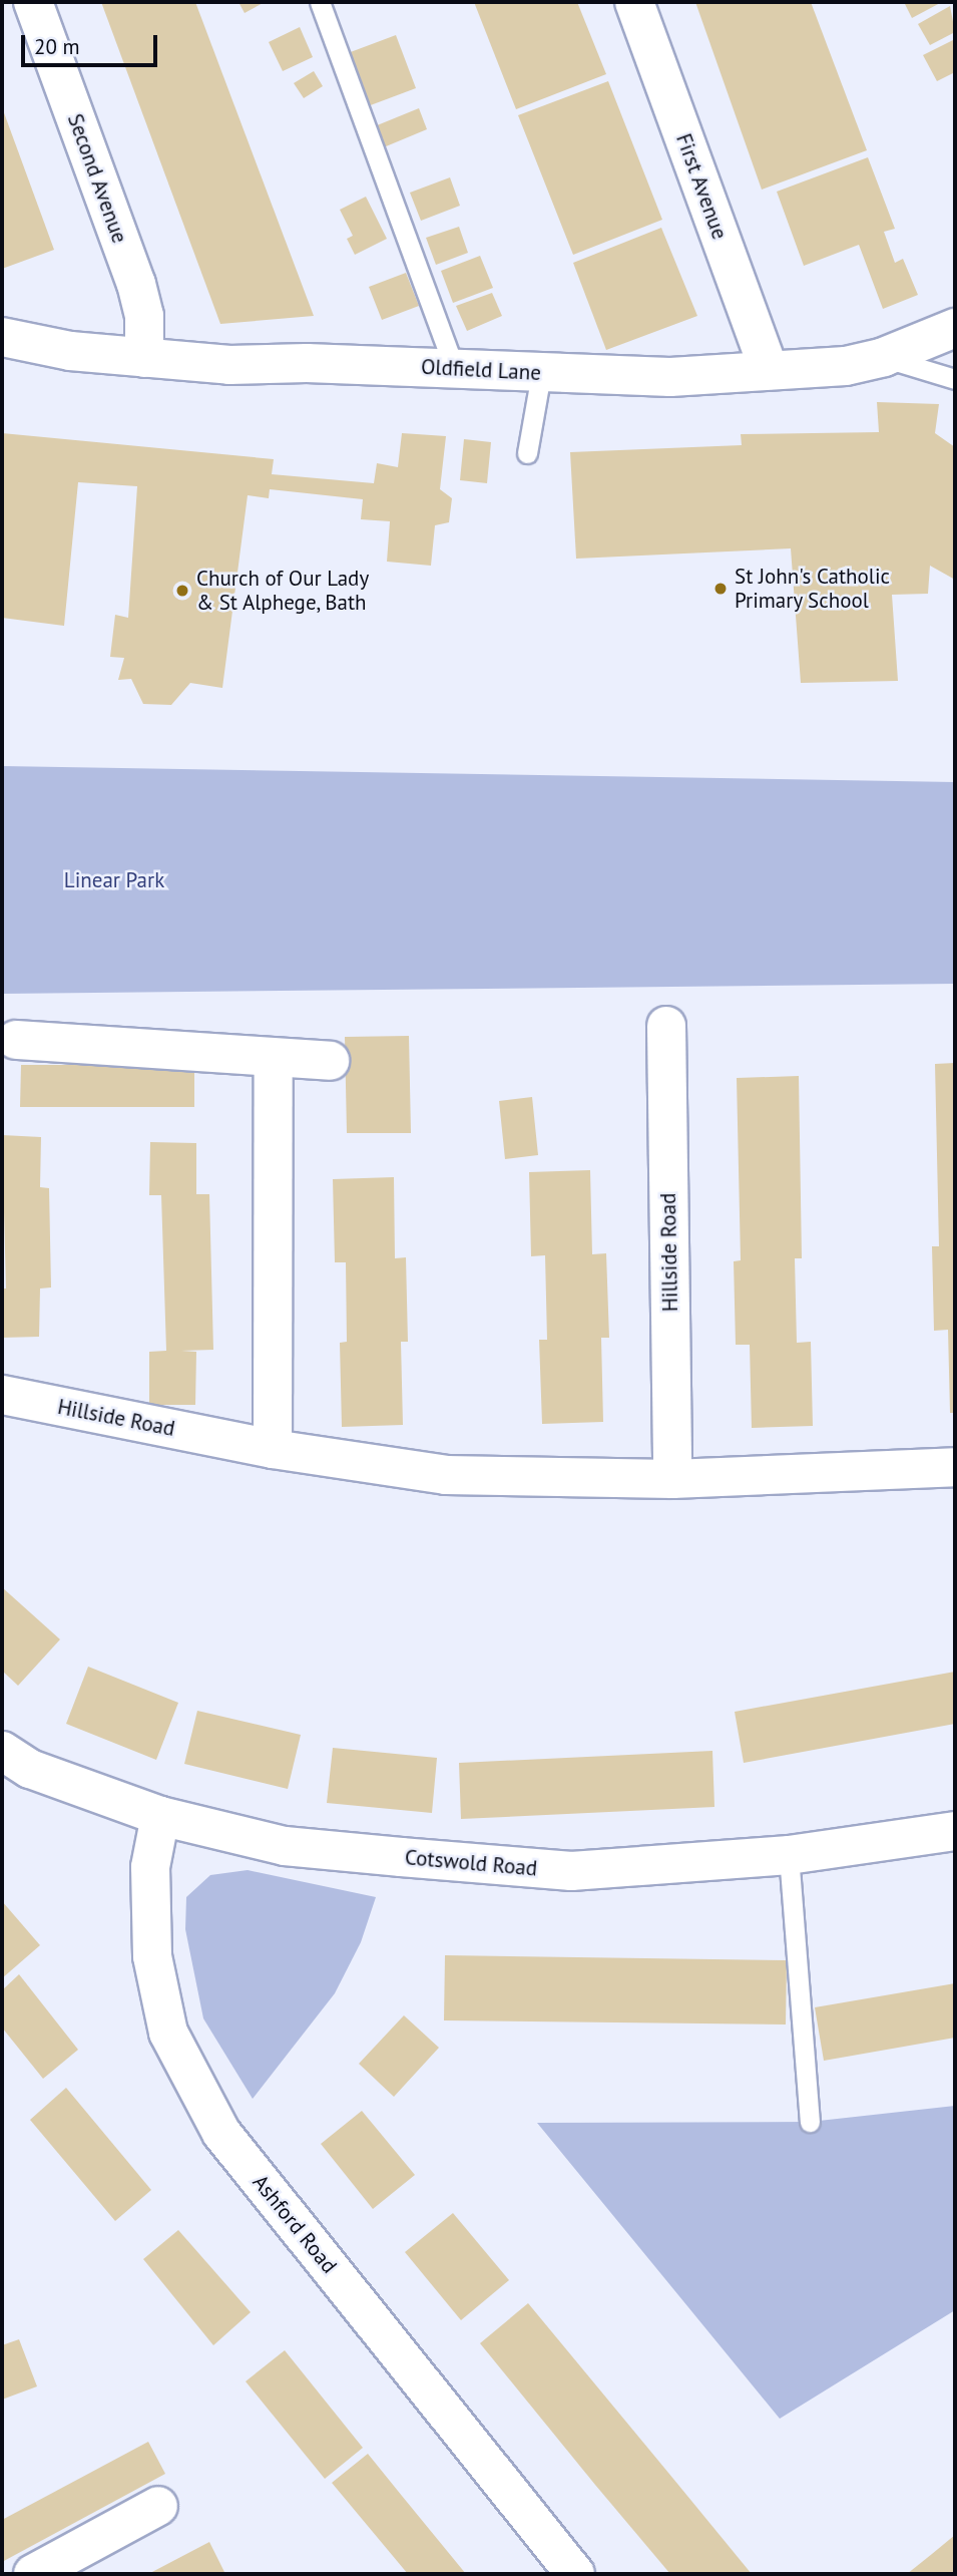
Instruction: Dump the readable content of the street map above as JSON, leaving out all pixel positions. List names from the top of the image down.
{
  "streets": {
    "street": [
      "Second Avenue",
      "First Avenue",
      "Oldfield Lane",
      "Hillside Road",
      "Cotswold Road",
      "Ashford Road"
    ]
  },
  "crossings": [
    ["Second Avenue", "Oldfield Lane"],
    ["First Avenue", "Oldfield Lane"],
    ["Cotswold Road", "Ashford Road"]
  ],
  "parks": ["Linear Park"],
  "places": ["St John's Catholic Primary School", "Church of Our Lady & St Alphege, Bath"],
  "scale_bar": "20 m"
}
